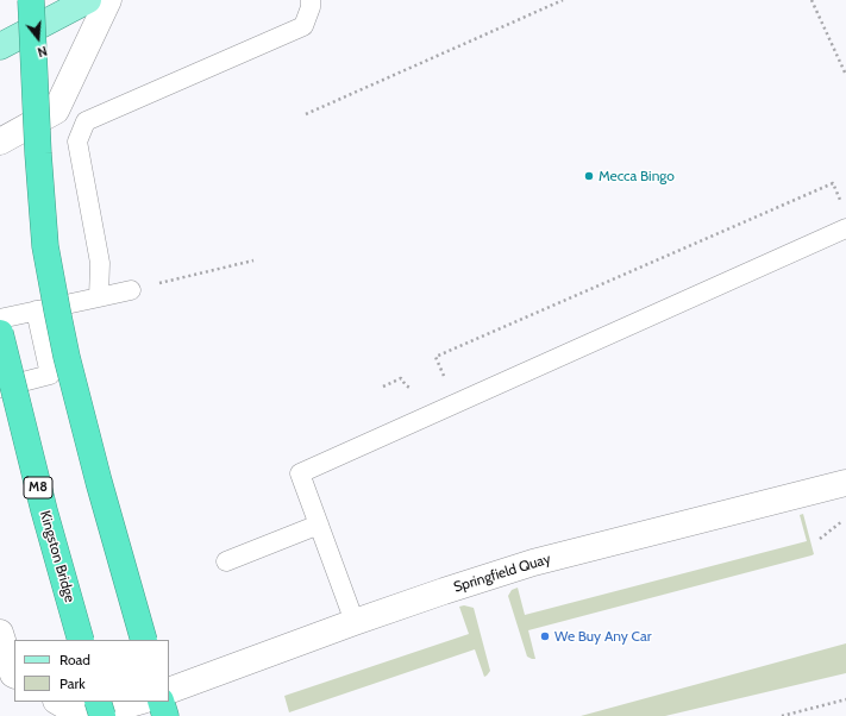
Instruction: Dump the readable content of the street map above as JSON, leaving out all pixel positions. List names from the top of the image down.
{
  "streets": {
    "highway": ["M8", "Kingston Bridge"],
    "street": ["Springfield Quay"]
  },
  "places": ["Mecca Bingo", "We Buy Any Car"],
  "legend": ["Road", "Park"],
  "north": "bottom"
}
